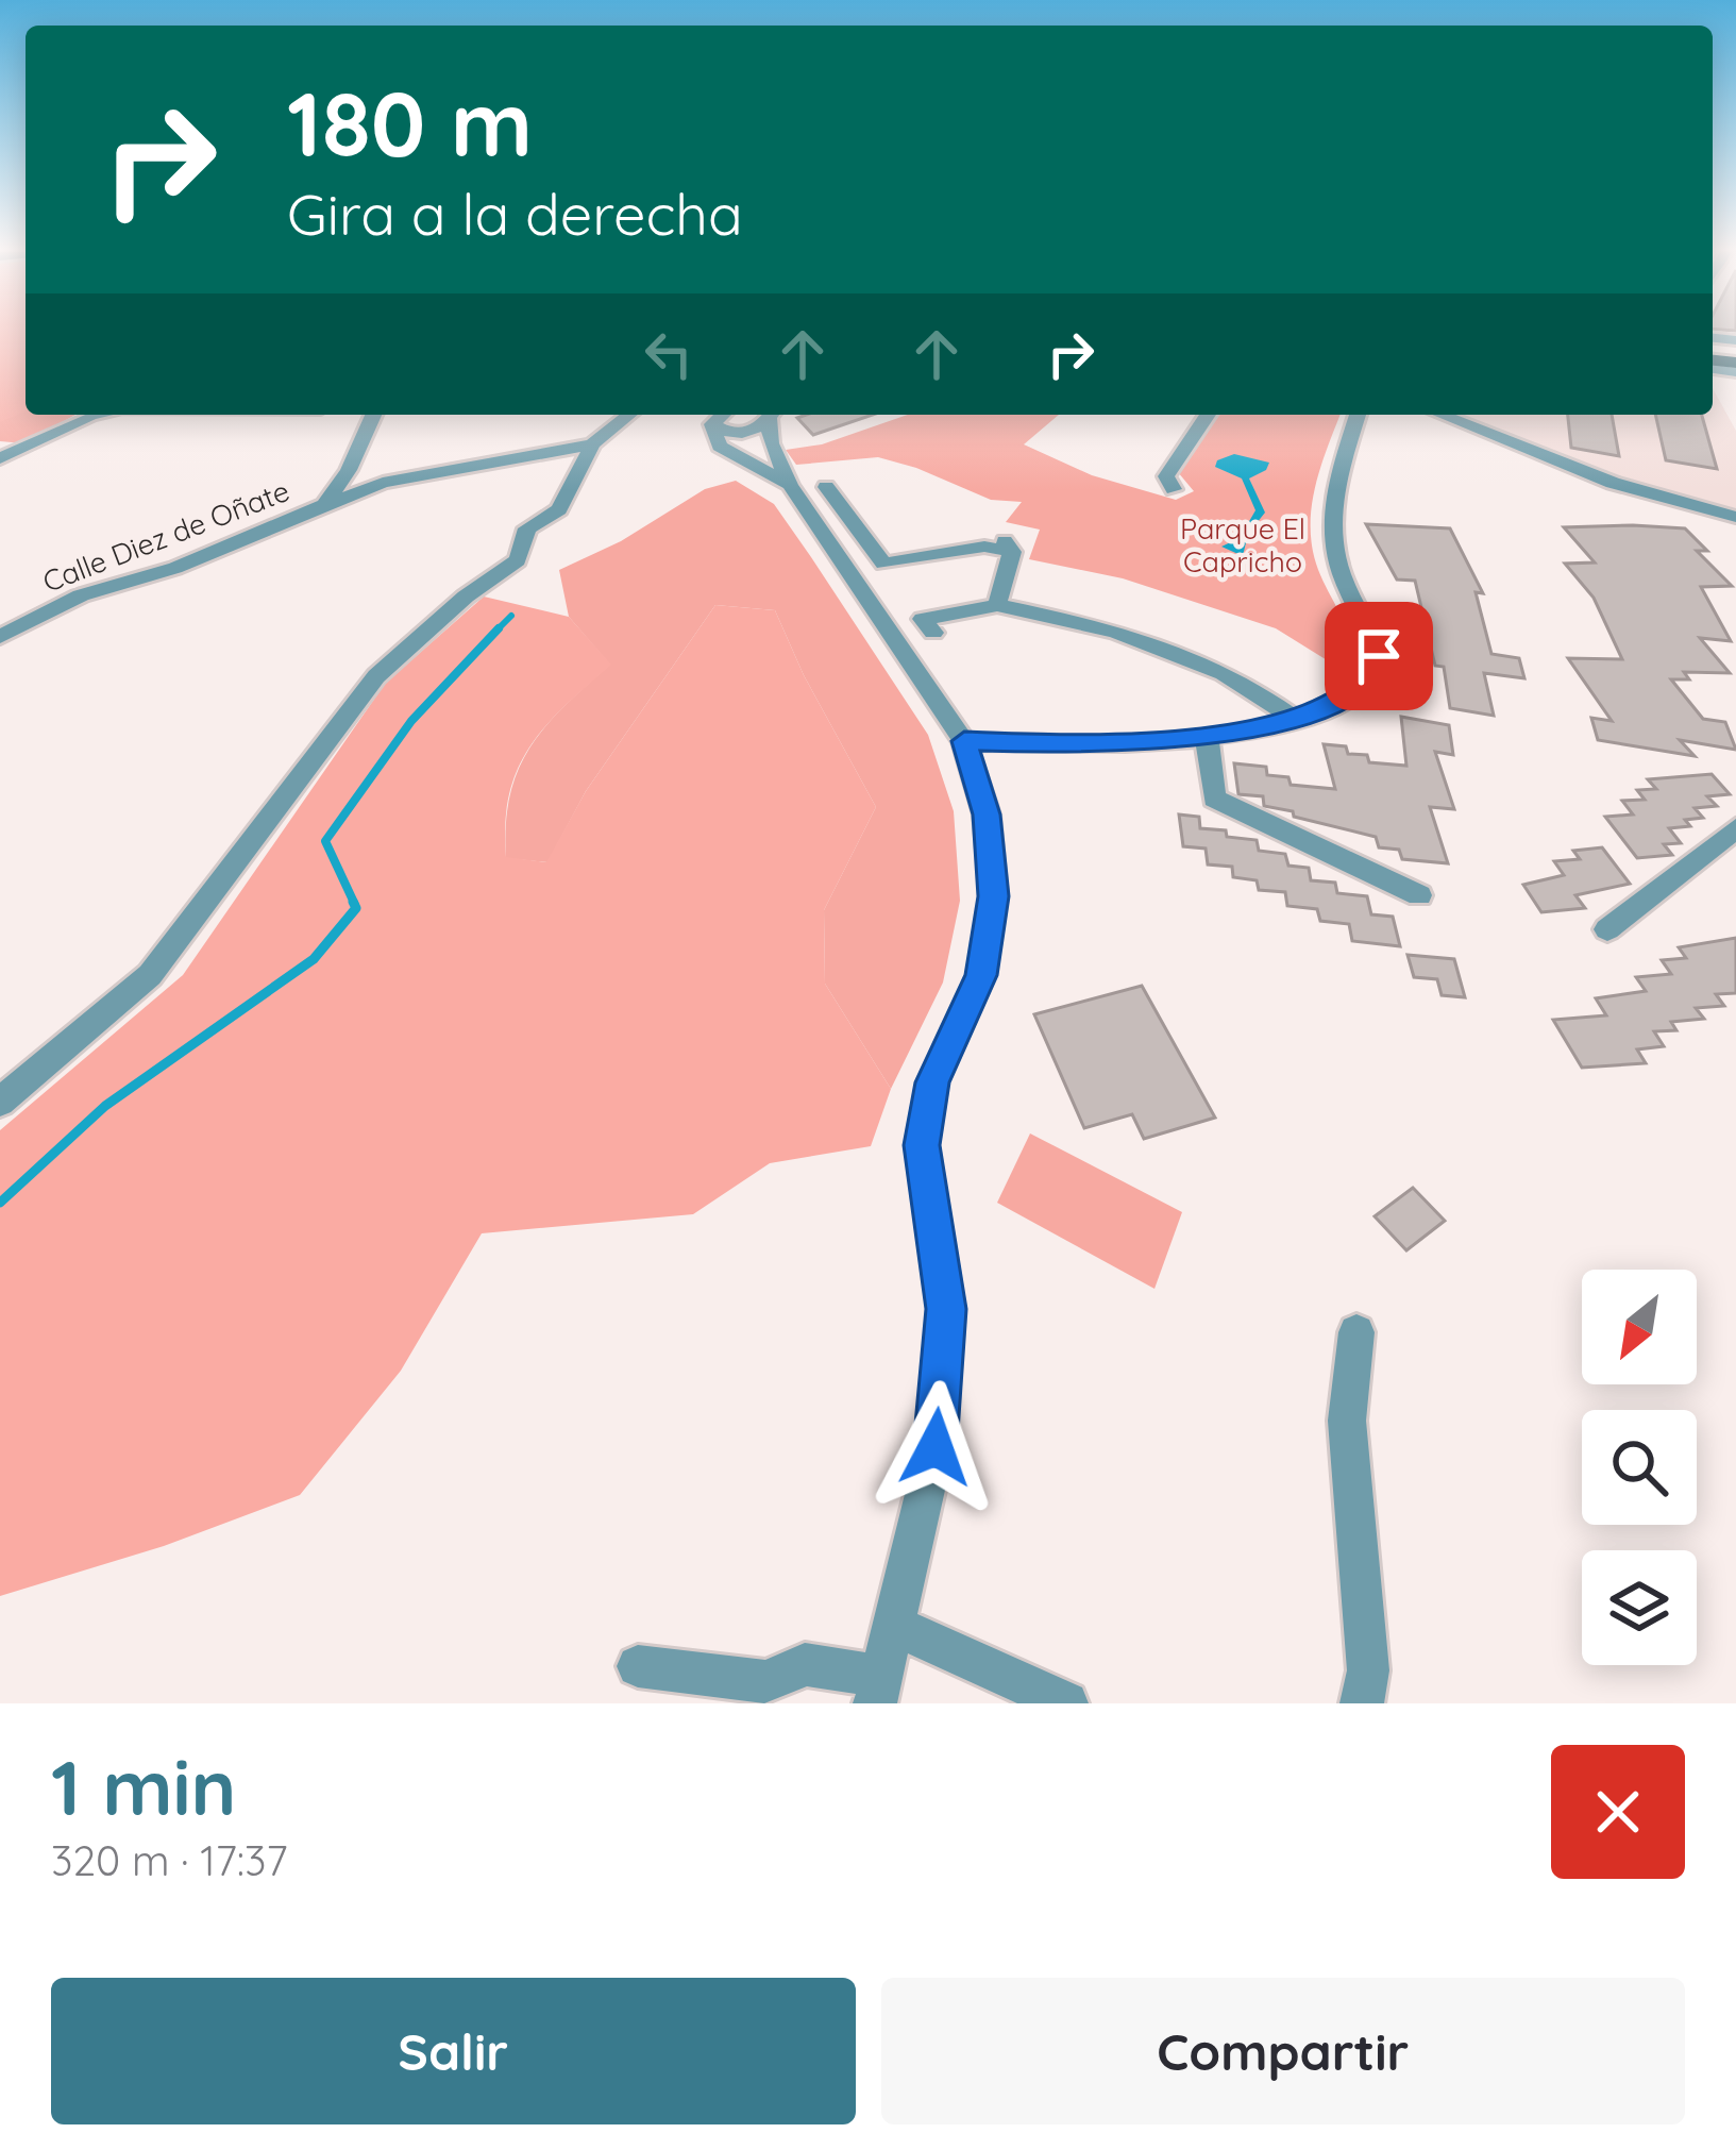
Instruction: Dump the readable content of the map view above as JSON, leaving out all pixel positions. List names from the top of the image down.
{
  "streets": {
    "street": ["Calle Diez de Oñate"]
  },
  "parks": ["Parque El Capricho"],
  "north": "bottom left",
  "page": {
    "turn": ["180 m", "Gira a la derecha"],
    "heading": ["1 min", "320 m · 17:37"],
    "buttons": ["Salir", "Compartir"]
  }
}
